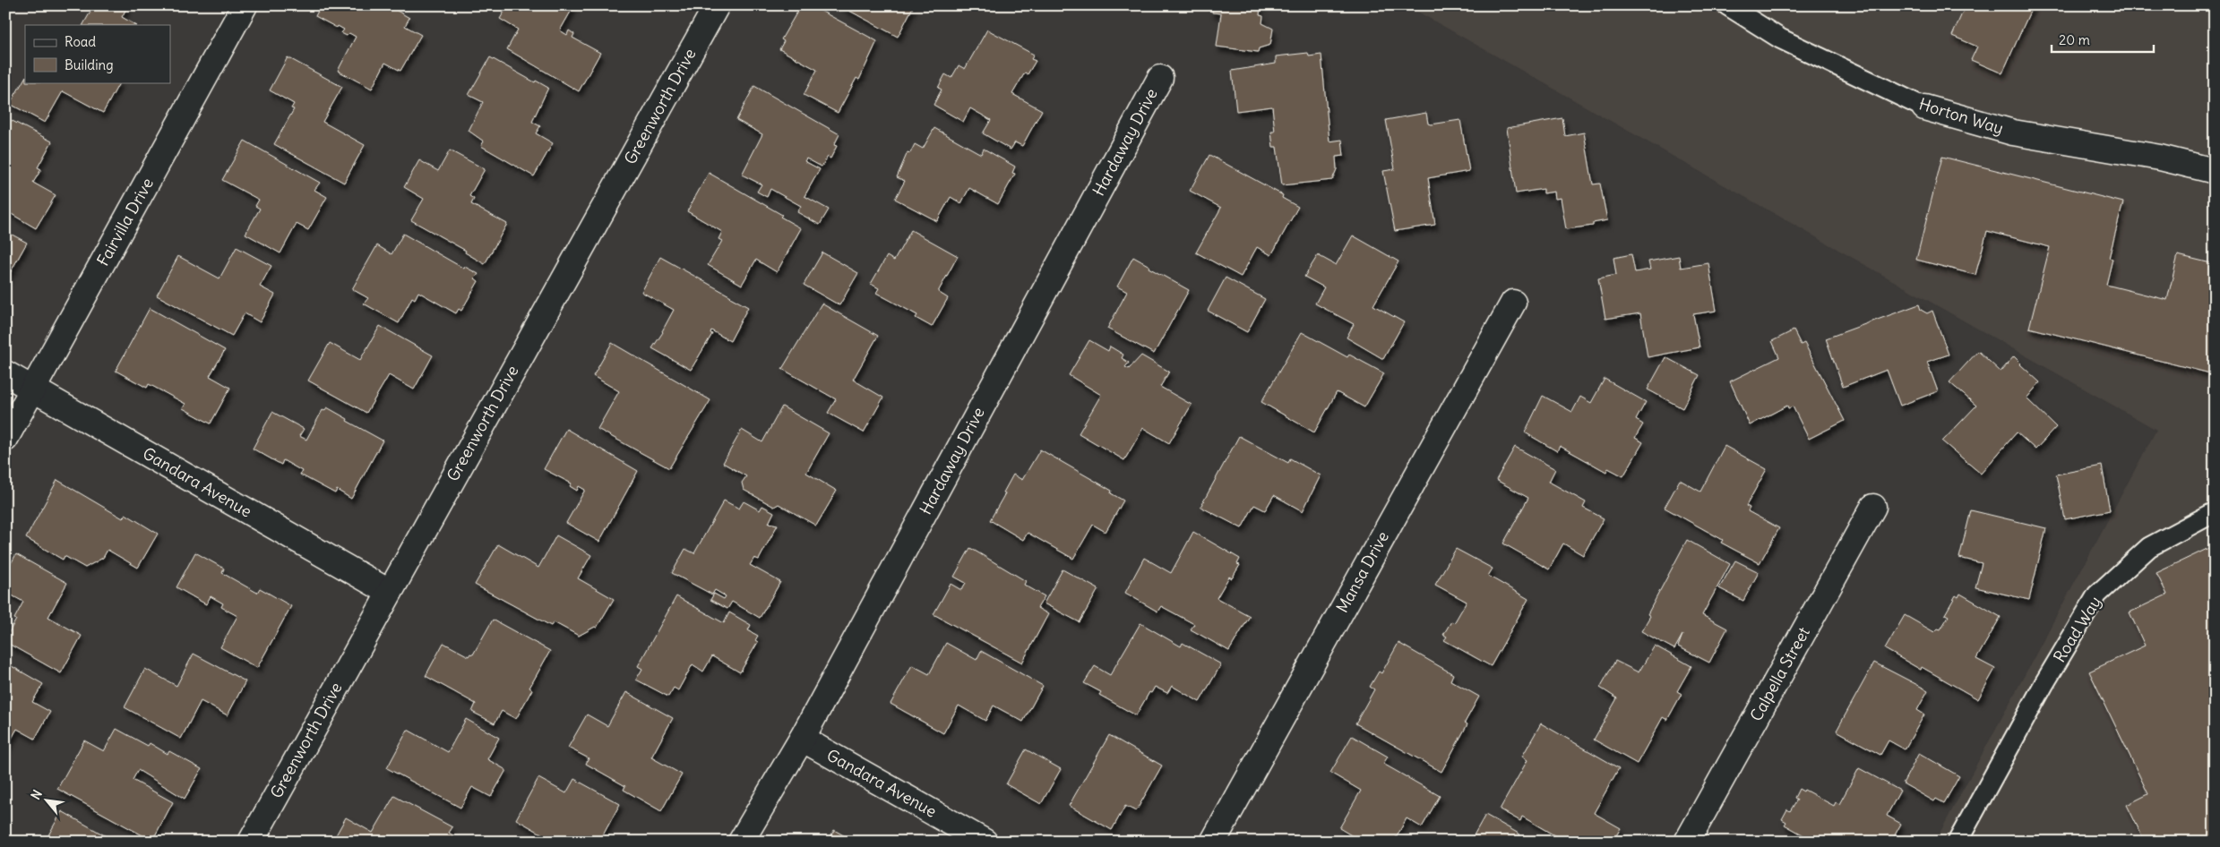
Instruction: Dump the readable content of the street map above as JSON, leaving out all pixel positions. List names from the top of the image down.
{
  "streets": {
    "street": [
      "Greenworth Drive",
      "Horton Way",
      "Hardaway Drive",
      "Fairvilla Drive",
      "Gandara Avenue",
      "Mansa Drive",
      "Calpella Street"
    ],
    "lane": ["Road Way"]
  },
  "crossings": [
    ["Greenworth Drive", "Gandara Avenue"],
    ["Hardaway Drive", "Gandara Avenue"],
    ["Fairvilla Drive", "Gandara Avenue"]
  ],
  "legend": ["Road", "Building"],
  "scale_bar": "20 m",
  "north": "top left"
}
